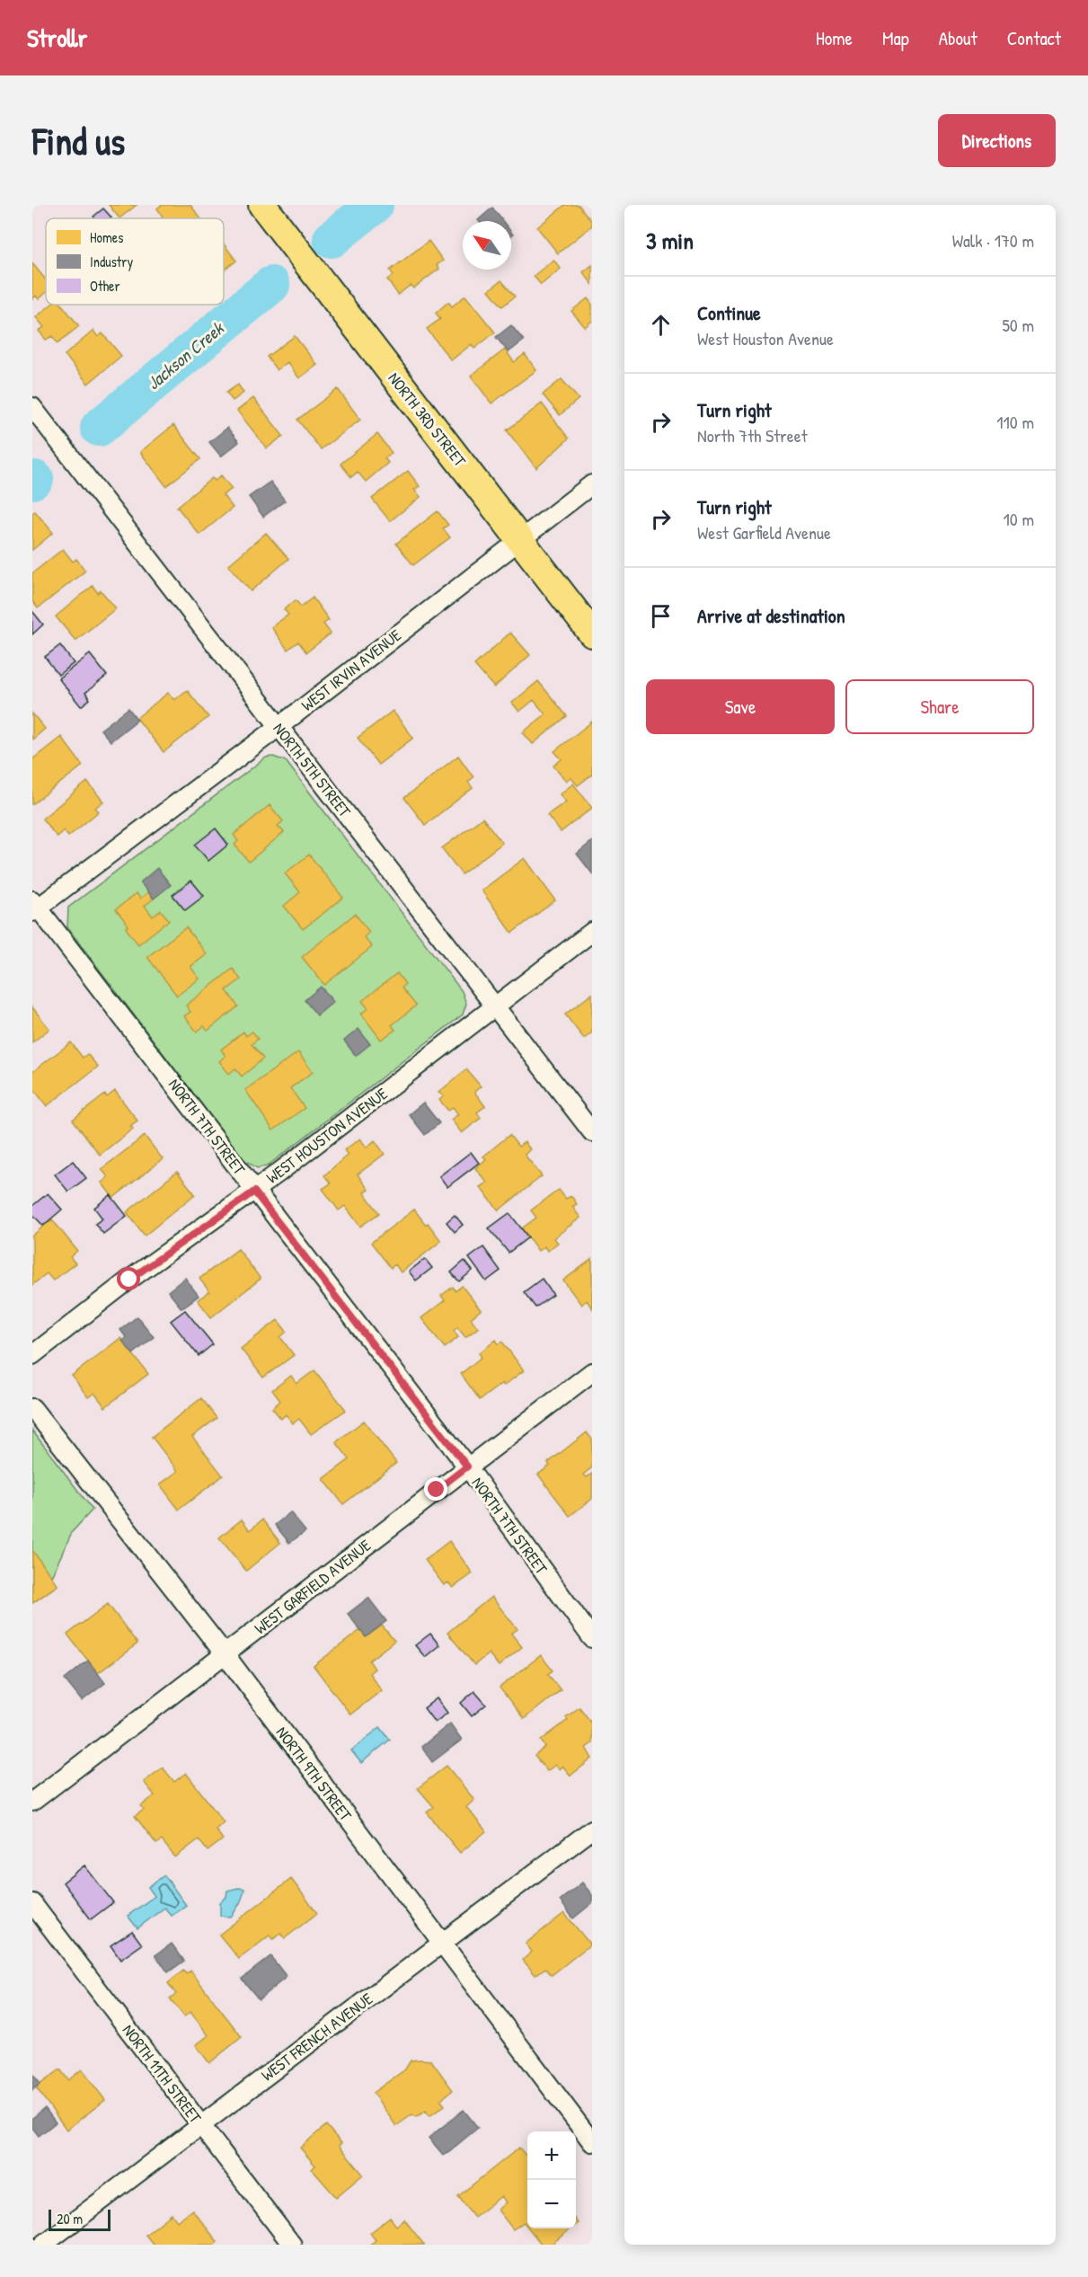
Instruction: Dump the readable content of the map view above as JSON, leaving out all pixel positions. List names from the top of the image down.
{
  "streets": {
    "main road": ["NORTH 3RD STREET"],
    "street": [
      "WEST IRVIN AVENUE",
      "NORTH 5TH STREET",
      "NORTH 7TH STREET",
      "WEST HOUSTON AVENUE",
      "WEST GARFIELD AVENUE",
      "NORTH 9TH STREET",
      "WEST FRENCH AVENUE",
      "NORTH 11TH STREET"
    ]
  },
  "crossings": [
    ["NORTH 3RD STREET", "WEST IRVIN AVENUE"],
    ["WEST IRVIN AVENUE", "NORTH 5TH STREET"],
    ["WEST IRVIN AVENUE", "NORTH 7TH STREET"],
    ["NORTH 5TH STREET", "WEST HOUSTON AVENUE"],
    ["NORTH 7TH STREET", "WEST HOUSTON AVENUE"],
    ["NORTH 7TH STREET", "WEST GARFIELD AVENUE"],
    ["WEST GARFIELD AVENUE", "NORTH 9TH STREET"],
    ["NORTH 9TH STREET", "WEST FRENCH AVENUE"],
    ["WEST FRENCH AVENUE", "NORTH 11TH STREET"]
  ],
  "water": ["Jackson Creek"],
  "legend": ["Homes", "Industry", "Other"],
  "scale_bar": "20 m",
  "north": "top left",
  "page": {
    "header": "Strollr",
    "nav": [
      "Home",
      "Map",
      "About",
      "Contact"
    ],
    "buttons": [
      "Directions",
      ["Save", "Share"]
    ],
    "title": "Find us",
    "heading": ["3 min", "Walk · 170 m"],
    "list": [
      ["Continue", "West Houston Avenue", "50 m"],
      ["Turn right", "North 7th Street", "110 m"],
      ["Turn right", "West Garfield Avenue", "10 m"],
      "Arrive at destination"
    ],
    "map_buttons": ["+", "−"],
    "scale": "20 m"
  }
}
